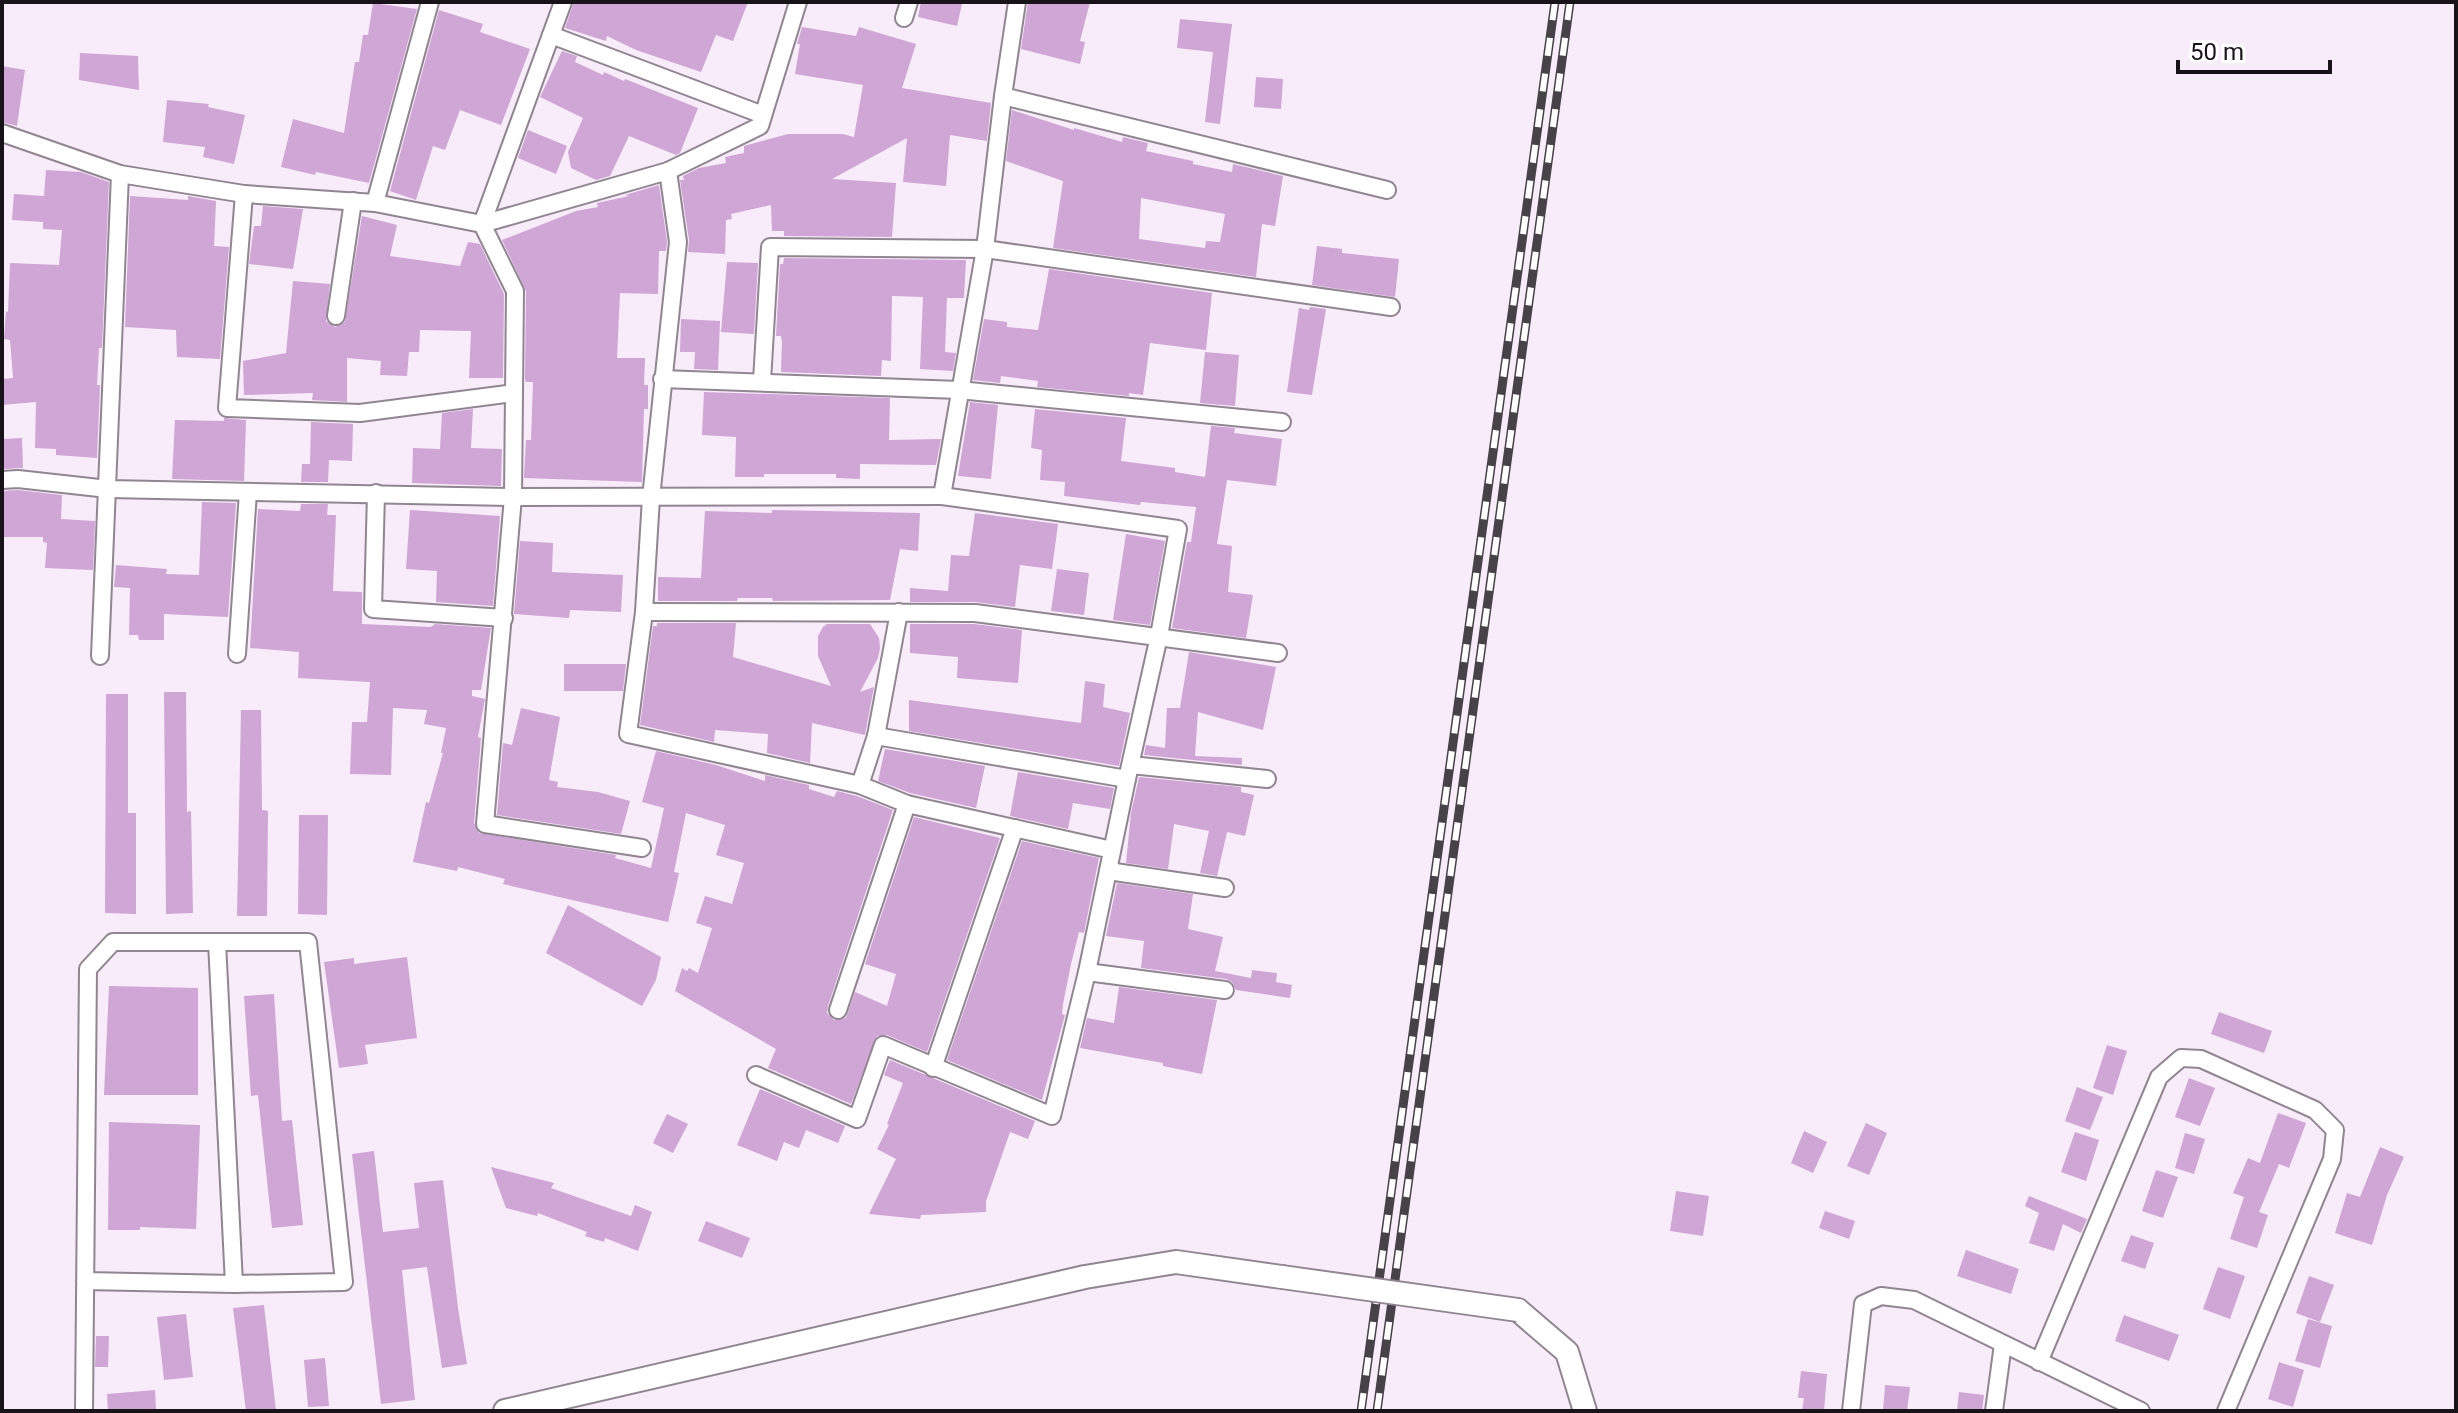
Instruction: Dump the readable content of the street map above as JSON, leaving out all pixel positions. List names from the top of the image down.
{
  "scale_bar": "50 m"
}
